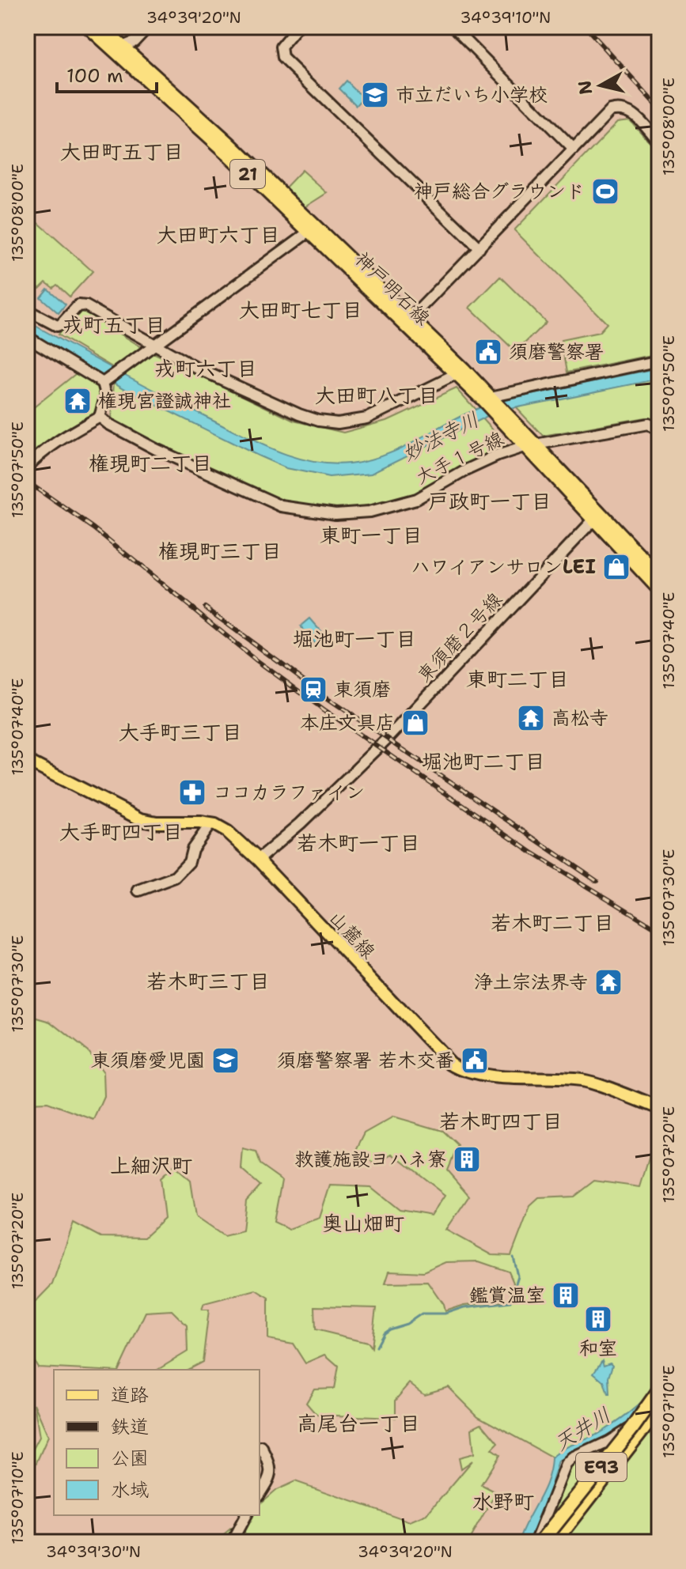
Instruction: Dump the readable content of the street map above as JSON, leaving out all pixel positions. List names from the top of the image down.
{
  "streets": {
    "highway": ["E93"],
    "main road": ["21", "神戸明石線", "山麓線"],
    "street": ["大手１号線", "東須磨２号線"]
  },
  "crossings": [
    ["神戸明石線", "大手１号線"],
    ["神戸明石線", "東須磨２号線"],
    ["東須磨２号線", "山麓線"]
  ],
  "districts": [
    "大田町五丁目",
    "大田町六丁目",
    "大田町七丁目",
    "戎町五丁目",
    "戎町六丁目",
    "大田町八丁目",
    "権現町二丁目",
    "戸政町一丁目",
    "東町一丁目",
    "権現町三丁目",
    "堀池町一丁目",
    "東町二丁目",
    "大手町三丁目",
    "堀池町二丁目",
    "大手町四丁目",
    "若木町一丁目",
    "若木町二丁目",
    "若木町三丁目",
    "若木町四丁目",
    "上細沢町",
    "奥山畑町",
    "高尾台一丁目",
    "水野町"
  ],
  "water": ["妙法寺川", "天井川"],
  "places": {
    "school or university": ["市立だいち小学校", "東須磨愛児園"],
    "sports": ["神戸総合グラウンド"],
    "public building": ["須磨警察署", "須磨警察署 若木交番"],
    "temple": ["権現宮證誠神社", "高松寺", "浄土宗法界寺"],
    "shop": ["ハワイアンサロンLEI", "本庄文具店"],
    "station": ["東須磨"],
    "pharmacy": ["ココカラファイン"],
    "building": ["救護施設ヨハネ寮", "鑑賞温室", "和室"]
  },
  "legend": [
    "道路",
    "鉄道",
    "公園",
    "水域"
  ],
  "scale_bar": "100 m",
  "north": "left",
  "coordinates": [
    "34°39'20\"N",
    "34°39'10\"N",
    "135°08'00\"E",
    "135°07'50\"E",
    "135°07'40\"E",
    "135°07'30\"E",
    "135°07'20\"E",
    "135°07'10\"E",
    "34°39'30\"N"
  ]
}
